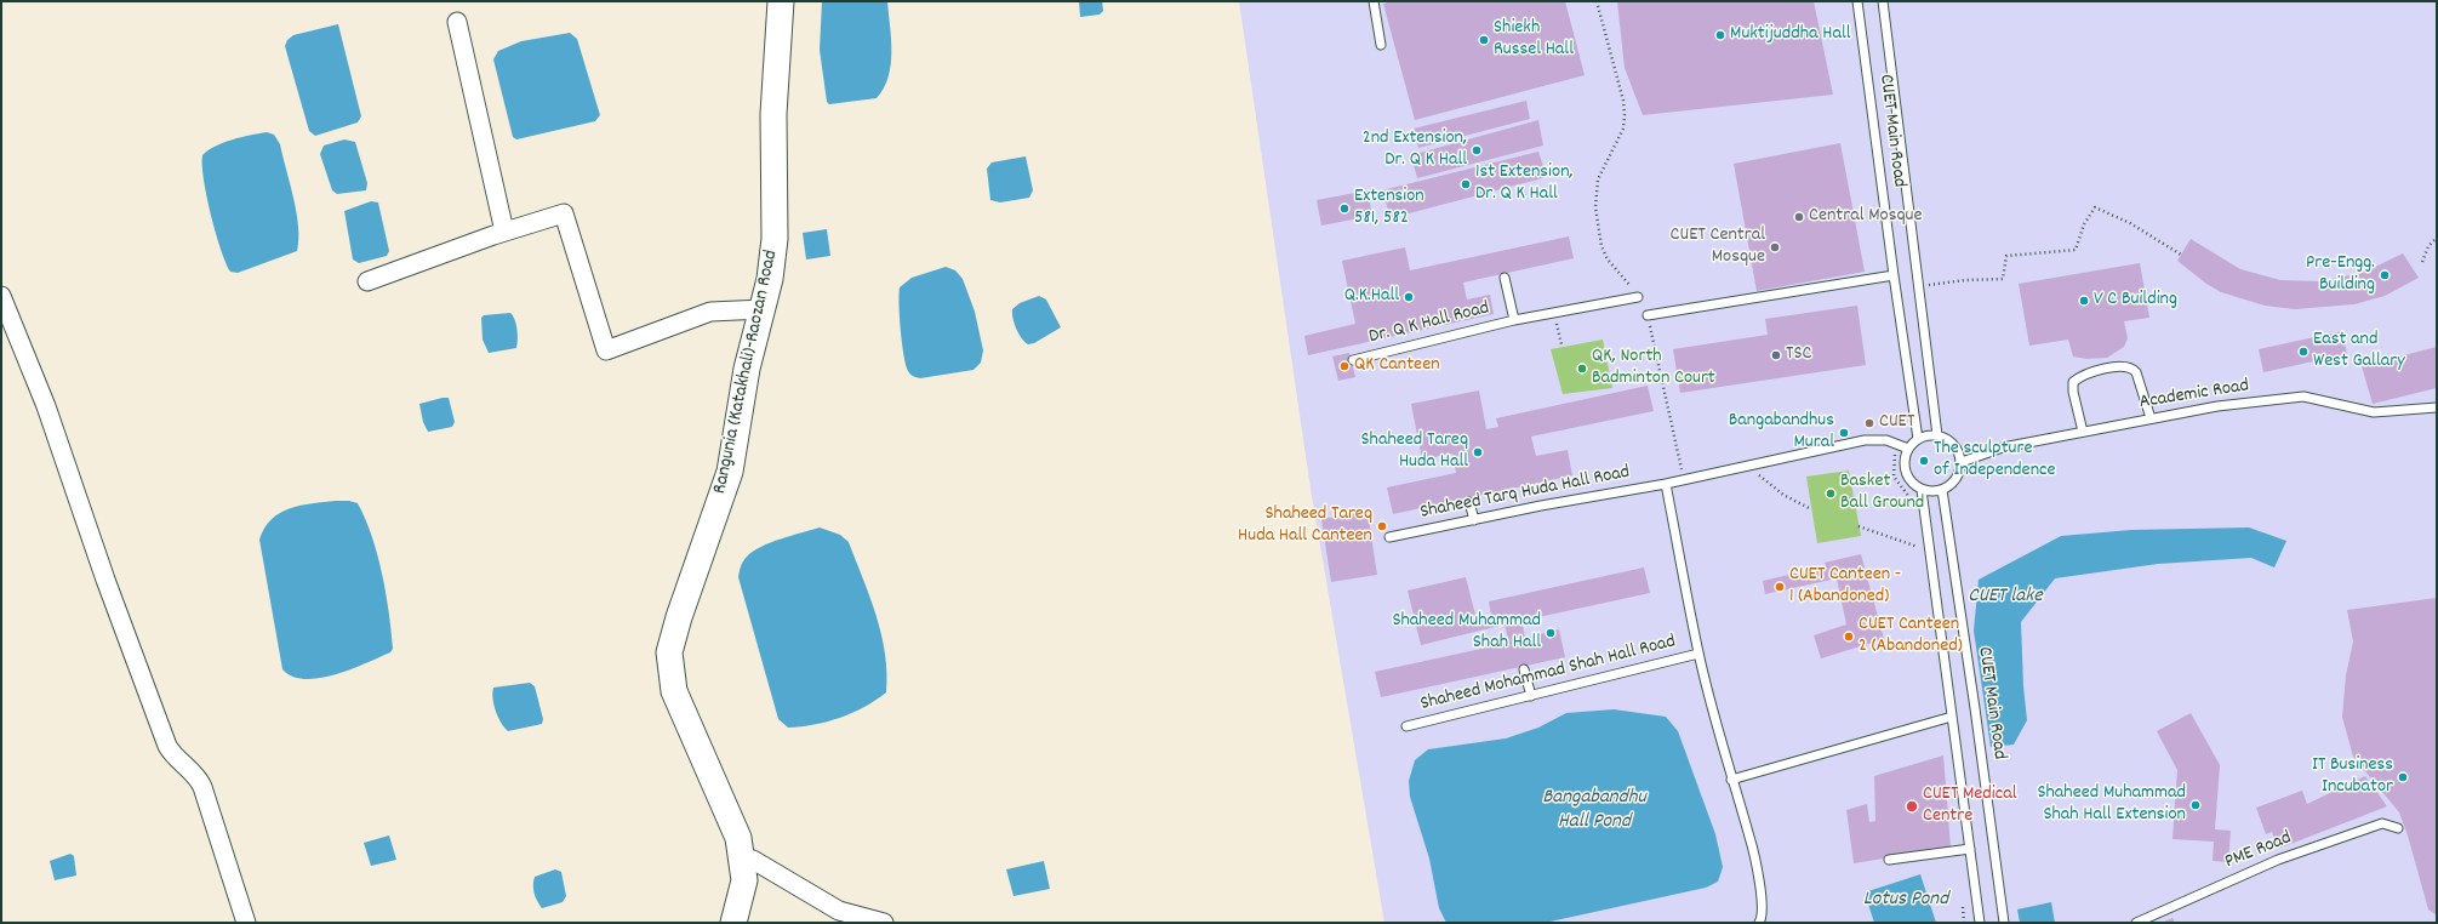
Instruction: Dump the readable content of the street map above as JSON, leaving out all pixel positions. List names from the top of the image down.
{
  "streets": {
    "main road": ["Rangunia (Katakhali)-Raozan Road"],
    "lane": [
      "CUET Main Road",
      "Dr. Q K Hall Road",
      "Academic Road",
      "Shaheed Tarq Huda Hall Road",
      "Shaheed Mohammad Shah Hall Road",
      "PME Road"
    ]
  },
  "crossings": [
    ["CUET Main Road", "Academic Road"],
    ["CUET Main Road", "Shaheed Tarq Huda Hall Road"],
    ["Academic Road", "Shaheed Tarq Huda Hall Road"]
  ],
  "water": ["CUET lake", "Bangabandhu Hall Pond", "Lotus Pond"],
  "places": [
    "Muktijuddha Hall",
    "Shiekh Russel Hall",
    "2nd Extension, Dr. Q K Hall",
    "1st Extension, Dr. Q K Hall",
    "Extension 581, 582",
    "Central Mosque",
    "CUET Central Mosque",
    "Pre-Engg. Building",
    "Q.K.Hall",
    "V C Building",
    "East and West Gallary",
    "TSC",
    "QK Canteen",
    "QK, North Badminton Court",
    "CUET",
    "Bangabandhus Mural",
    "Shaheed Tareq Huda Hall",
    "The sculpture of Independence",
    "Basket Ball Ground",
    "Shaheed Tareq Huda Hall Canteen",
    "CUET Canteen - 1 (Abandoned)",
    "Shaheed Muhammad Shah Hall",
    "CUET Canteen 2 (Abandoned)",
    "IT Business Incubator",
    "Shaheed Muhammad Shah Hall Extension",
    "CUET Medical Centre"
  ]
}
